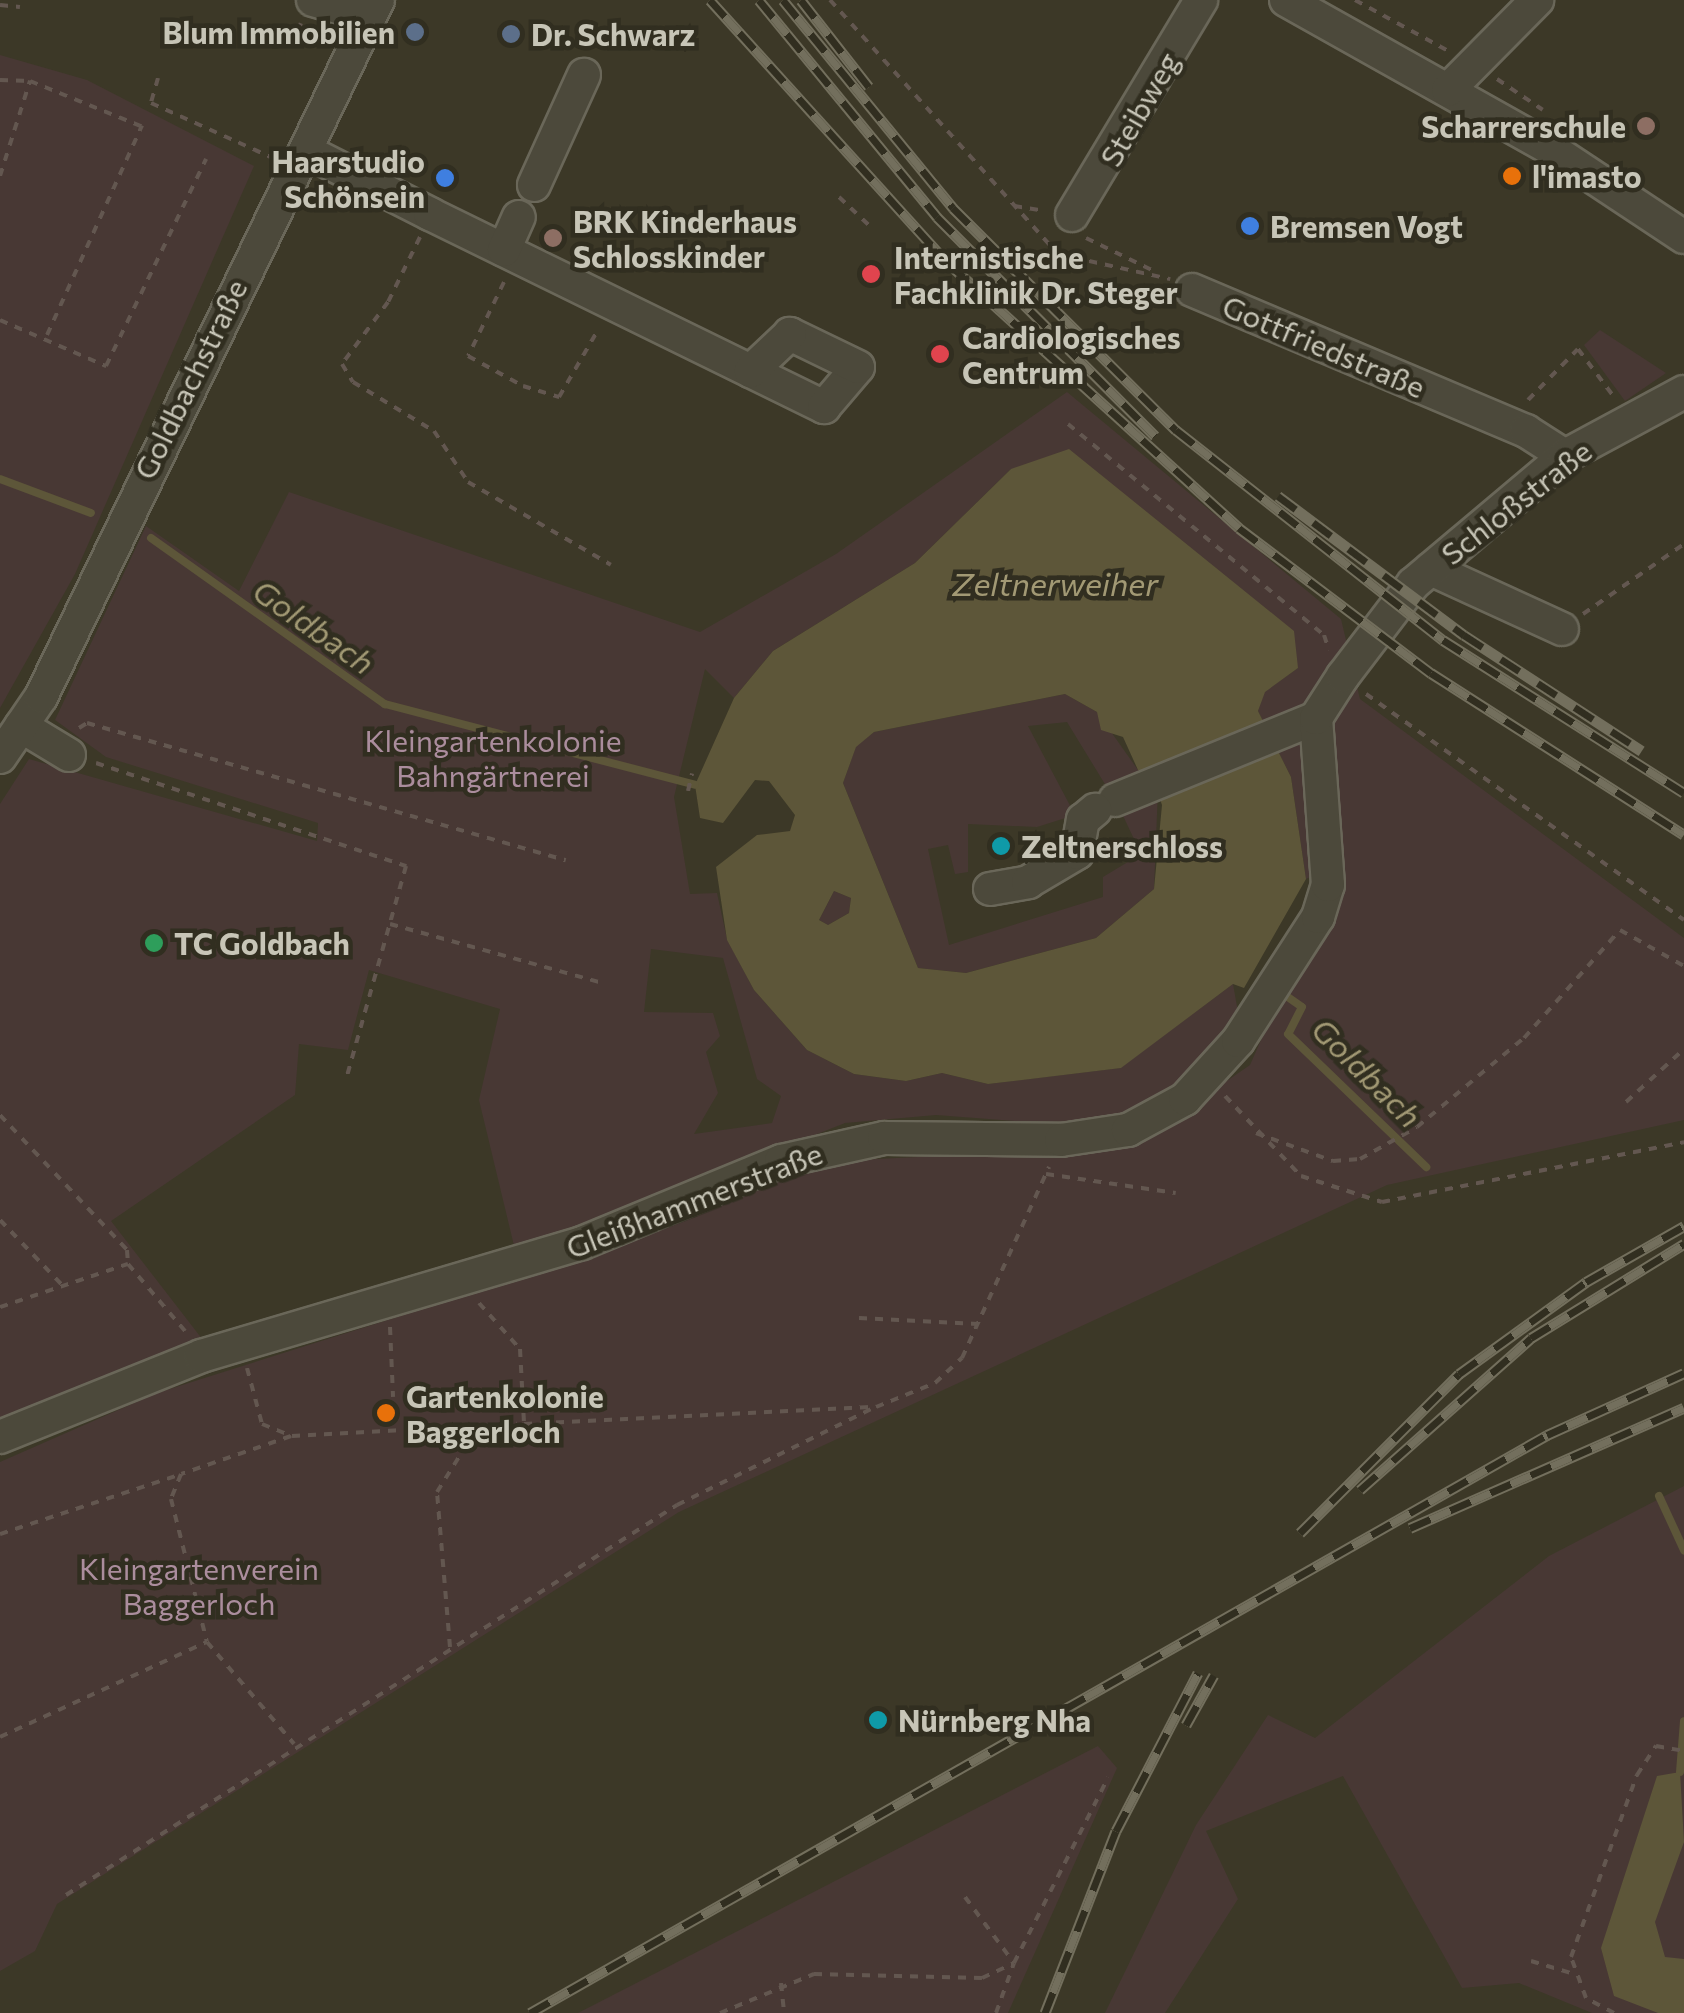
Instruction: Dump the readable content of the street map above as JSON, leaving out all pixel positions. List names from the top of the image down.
{
  "streets": {
    "street": [
      "Steibweg",
      "Gottfriedstraße",
      "Goldbachstraße",
      "Schloßstraße",
      "Gleißhammerstraße"
    ]
  },
  "crossings": [
    ["Gottfriedstraße", "Schloßstraße"]
  ],
  "water": ["Zeltnerweiher", "Goldbach"],
  "parks": ["Kleingartenkolonie Bahngärtnerei", "Kleingartenverein Baggerloch"],
  "places": [
    "Blum Immobilien",
    "Dr. Schwarz",
    "Scharrerschule",
    "l'imasto",
    "Haarstudio Schönsein",
    "Bremsen Vogt",
    "BRK Kinderhaus Schlosskinder",
    "Internistische Fachklinik Dr. Steger",
    "Cardiologisches Centrum",
    "Zeltnerschloss",
    "TC Goldbach",
    "Gartenkolonie Baggerloch",
    "Nürnberg Nha"
  ]
}
